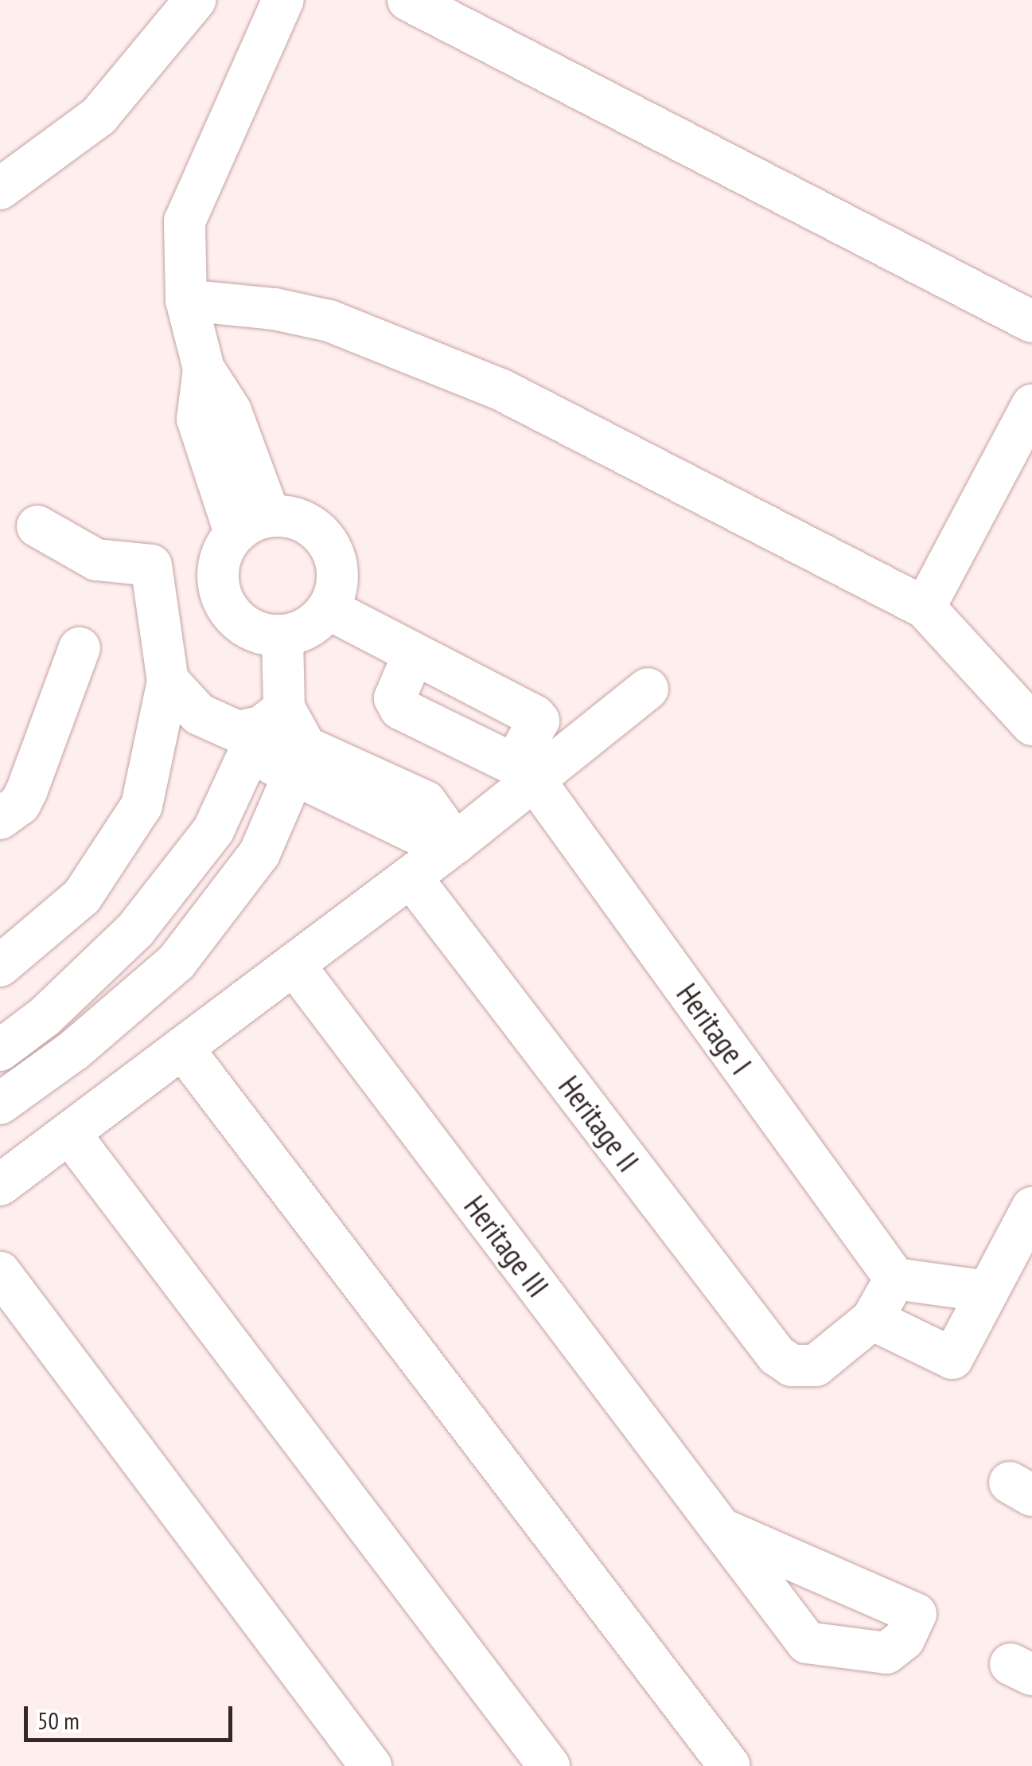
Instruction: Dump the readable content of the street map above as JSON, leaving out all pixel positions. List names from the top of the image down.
{
  "streets": {
    "street": ["Heritage I", "Heritage II", "Heritage III"]
  },
  "scale_bar": "50 m"
}
